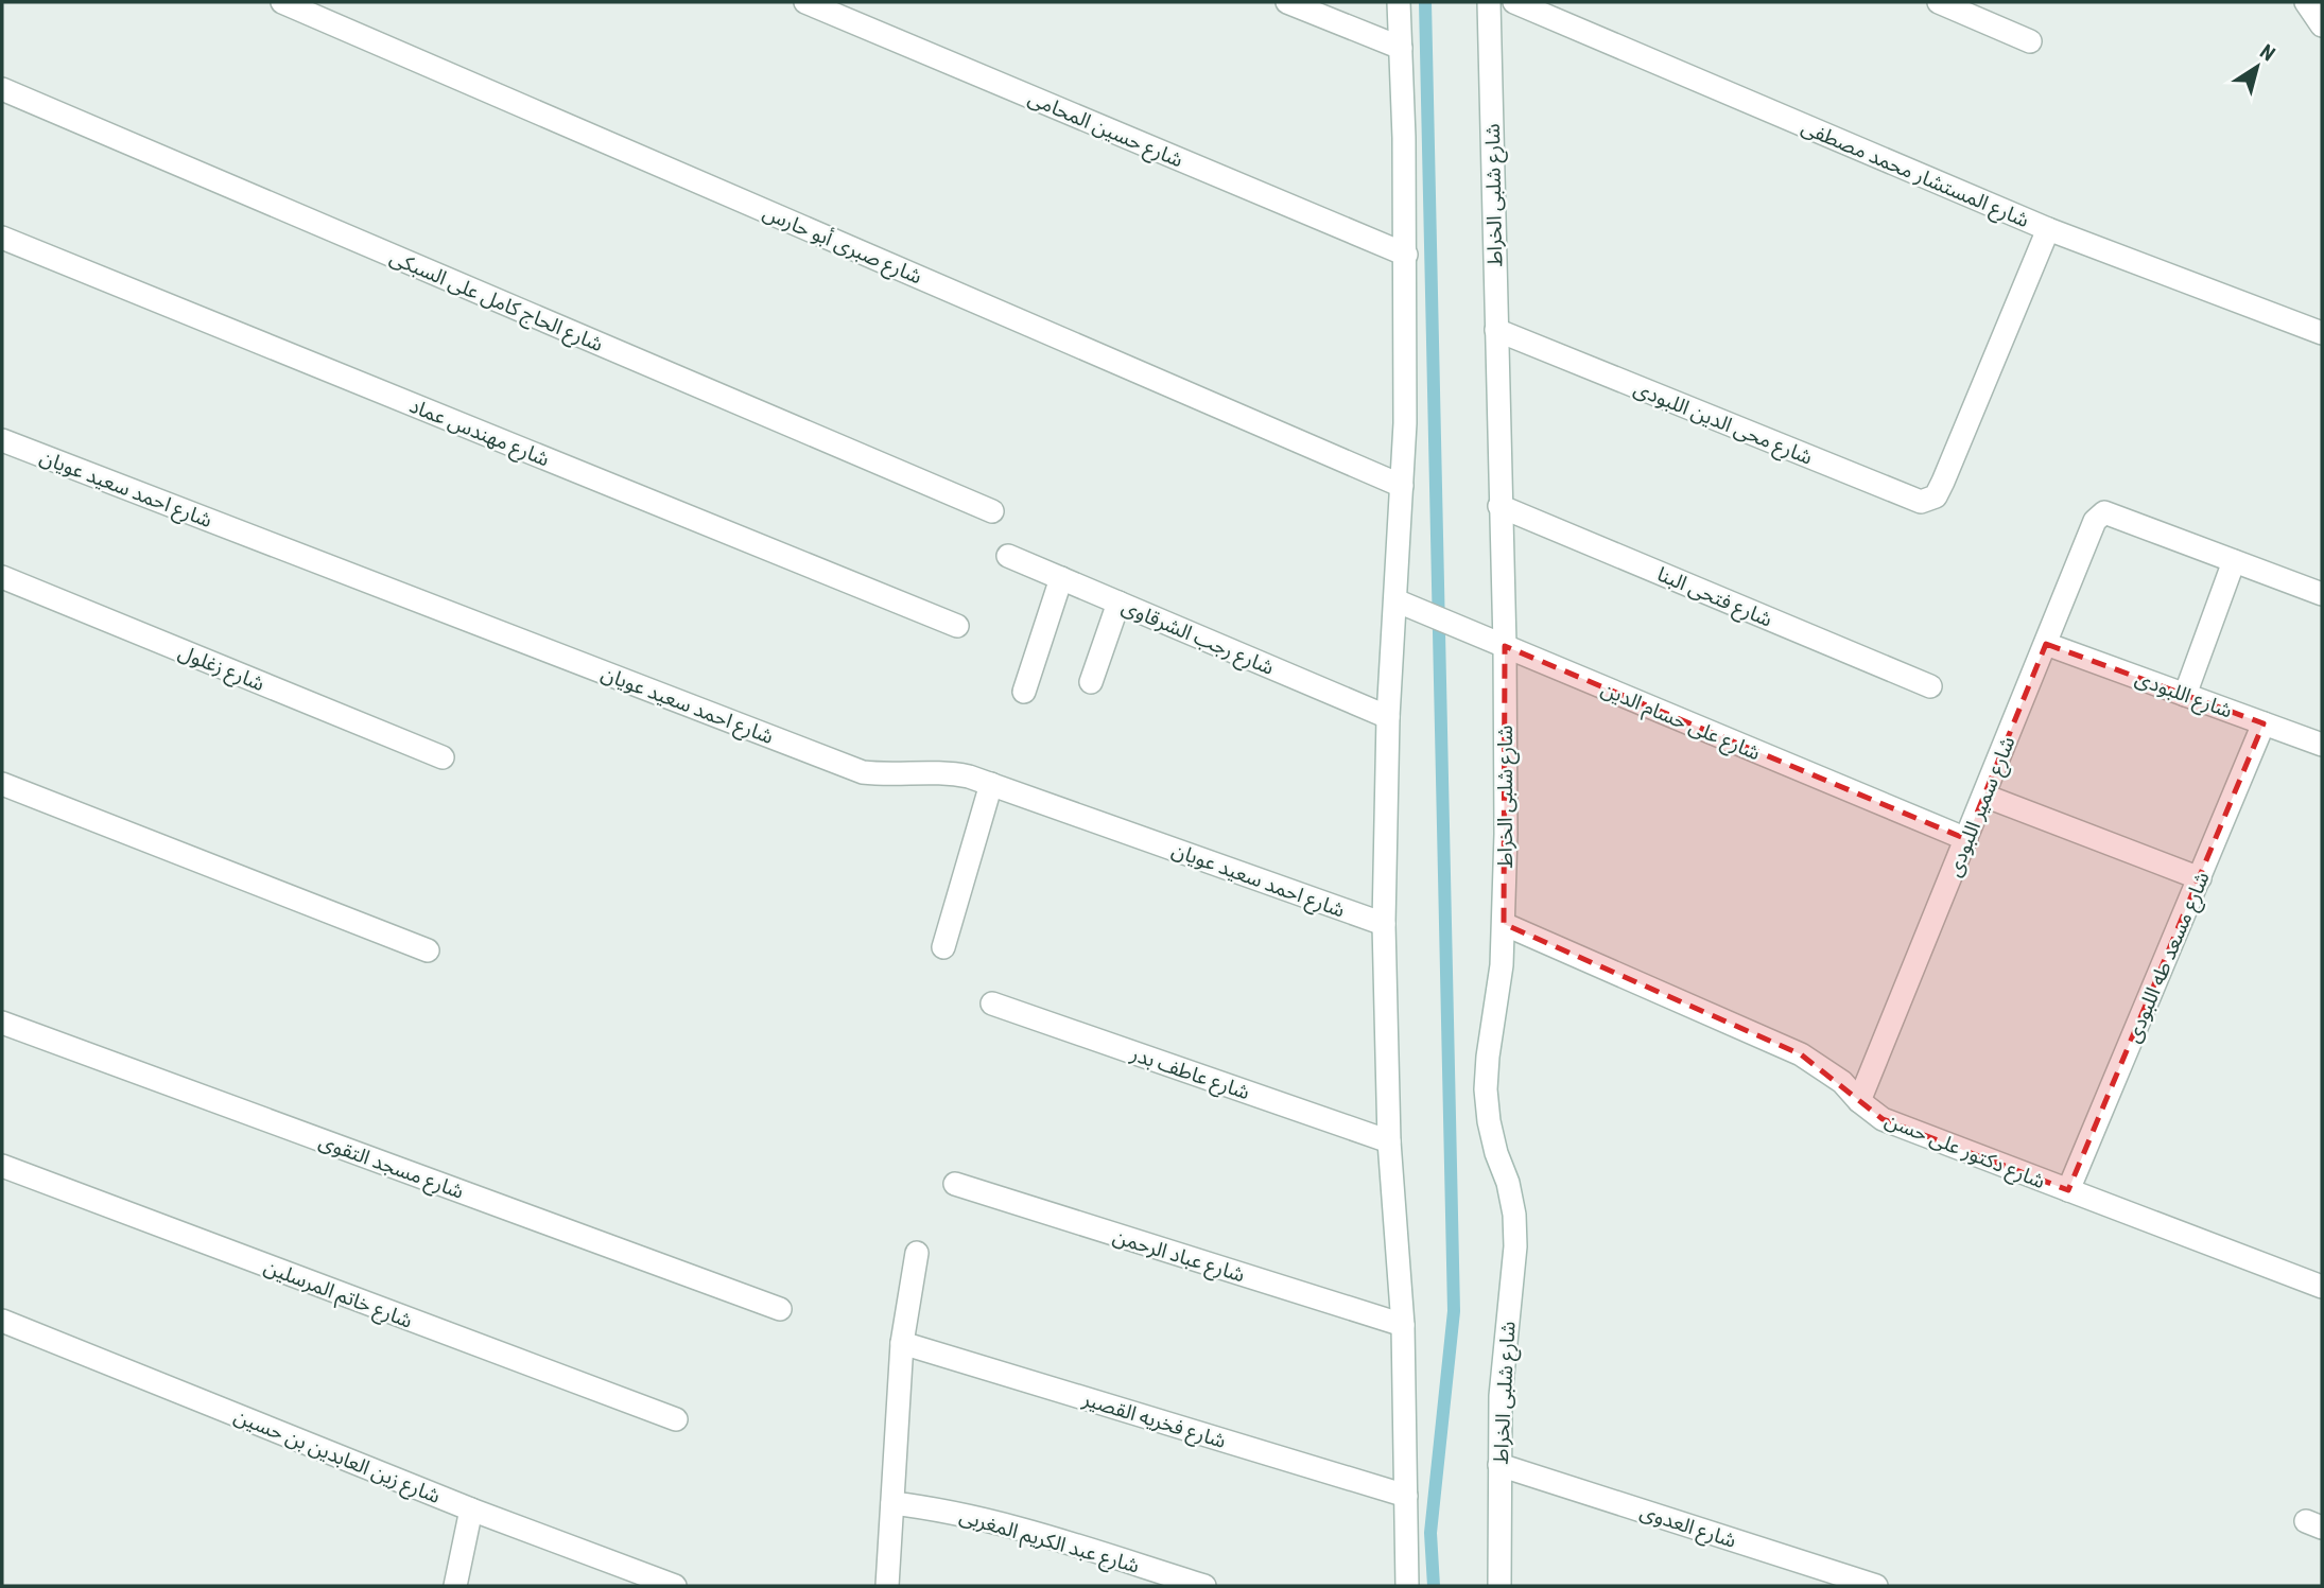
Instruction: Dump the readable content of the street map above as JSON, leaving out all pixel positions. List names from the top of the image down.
{
  "streets": {
    "street": [
      "شارع حسين المحامى",
      "شارع المستشار محمد مصطفى",
      "شارع شلبى الخراط",
      "شارع صبرى أبو حارس",
      "شارع الحاج كامل على السبكى",
      "شارع محى الدين اللبودى",
      "شارع مهندس عماد",
      "شارع احمد سعيد عويان",
      "شارع فتحى البنا",
      "شارع رجب الشرقاوى",
      "شارع زغلول",
      "شارع اللبودى",
      "شارع على حسام الدين",
      "شارع سمير اللبودى",
      "شارع مسعد طه اللبودى",
      "شارع عاطف بدر",
      "شارع دكتور على حسن",
      "شارع مسجد التقوى",
      "شارع عباد الرحمن",
      "شارع خاتم المرسلين",
      "شارع فخريه القصير",
      "شارع زين العابدين بن حسين",
      "شارع العدوى",
      "شارع عبد الكريم المغربى"
    ]
  },
  "crossings": [
    ["شارع المستشار محمد مصطفى", "شارع محى الدين اللبودى"],
    ["شارع شلبى الخراط", "شارع محى الدين اللبودى"],
    ["شارع شلبى الخراط", "شارع فتحى البنا"],
    ["شارع شلبى الخراط", "شارع على حسام الدين"],
    ["شارع شلبى الخراط", "شارع دكتور على حسن"],
    ["شارع شلبى الخراط", "شارع العدوى"],
    ["شارع اللبودى", "شارع سمير اللبودى"],
    ["شارع اللبودى", "شارع مسعد طه اللبودى"],
    ["شارع على حسام الدين", "شارع سمير اللبودى"],
    ["شارع سمير اللبودى", "شارع دكتور على حسن"],
    ["شارع مسعد طه اللبودى", "شارع دكتور على حسن"]
  ],
  "north": "top right"
}
